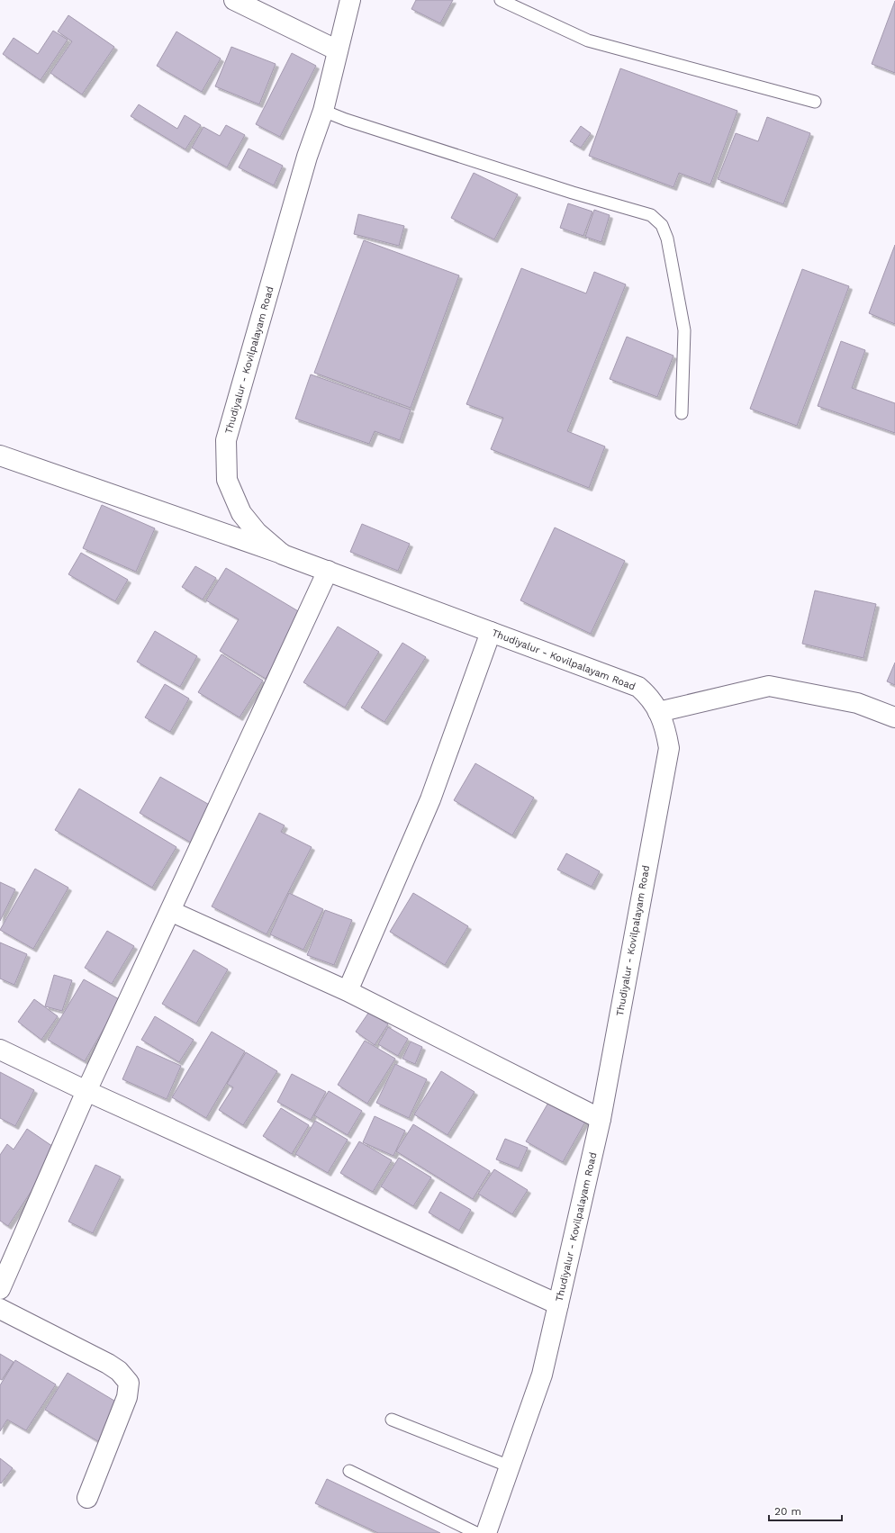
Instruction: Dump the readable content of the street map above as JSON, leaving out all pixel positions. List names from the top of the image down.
{
  "streets": {
    "street": ["Thudiyalur - Kovilpalayam Road"]
  },
  "scale_bar": "20 m"
}
